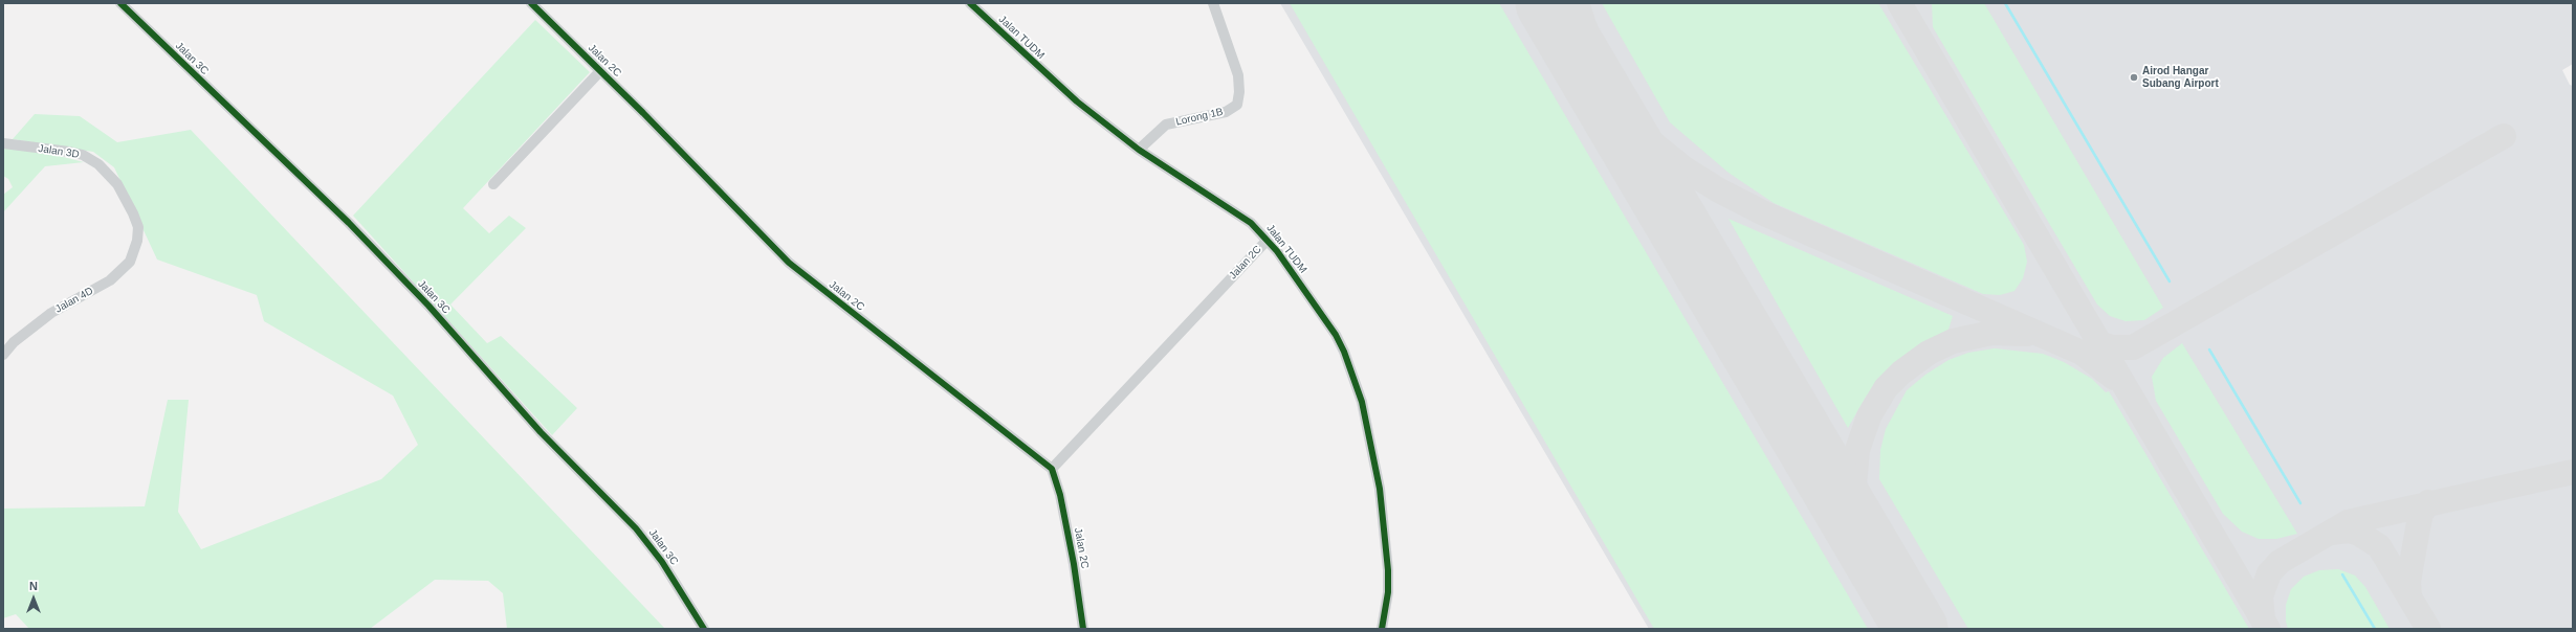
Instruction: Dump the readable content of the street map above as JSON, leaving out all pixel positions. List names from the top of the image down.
{
  "streets": {
    "street": [
      "Jalan TUDM",
      "Jalan 3C",
      "Jalan 2C",
      "Lorong 1B",
      "Jalan 3D",
      "Jalan 4D"
    ]
  },
  "crossings": [
    ["Jalan TUDM", "Jalan 2C"],
    ["Jalan TUDM", "Lorong 1B"],
    ["Jalan 3D", "Jalan 4D"]
  ],
  "places": ["Airod Hangar Subang Airport"],
  "north": "top"
}
